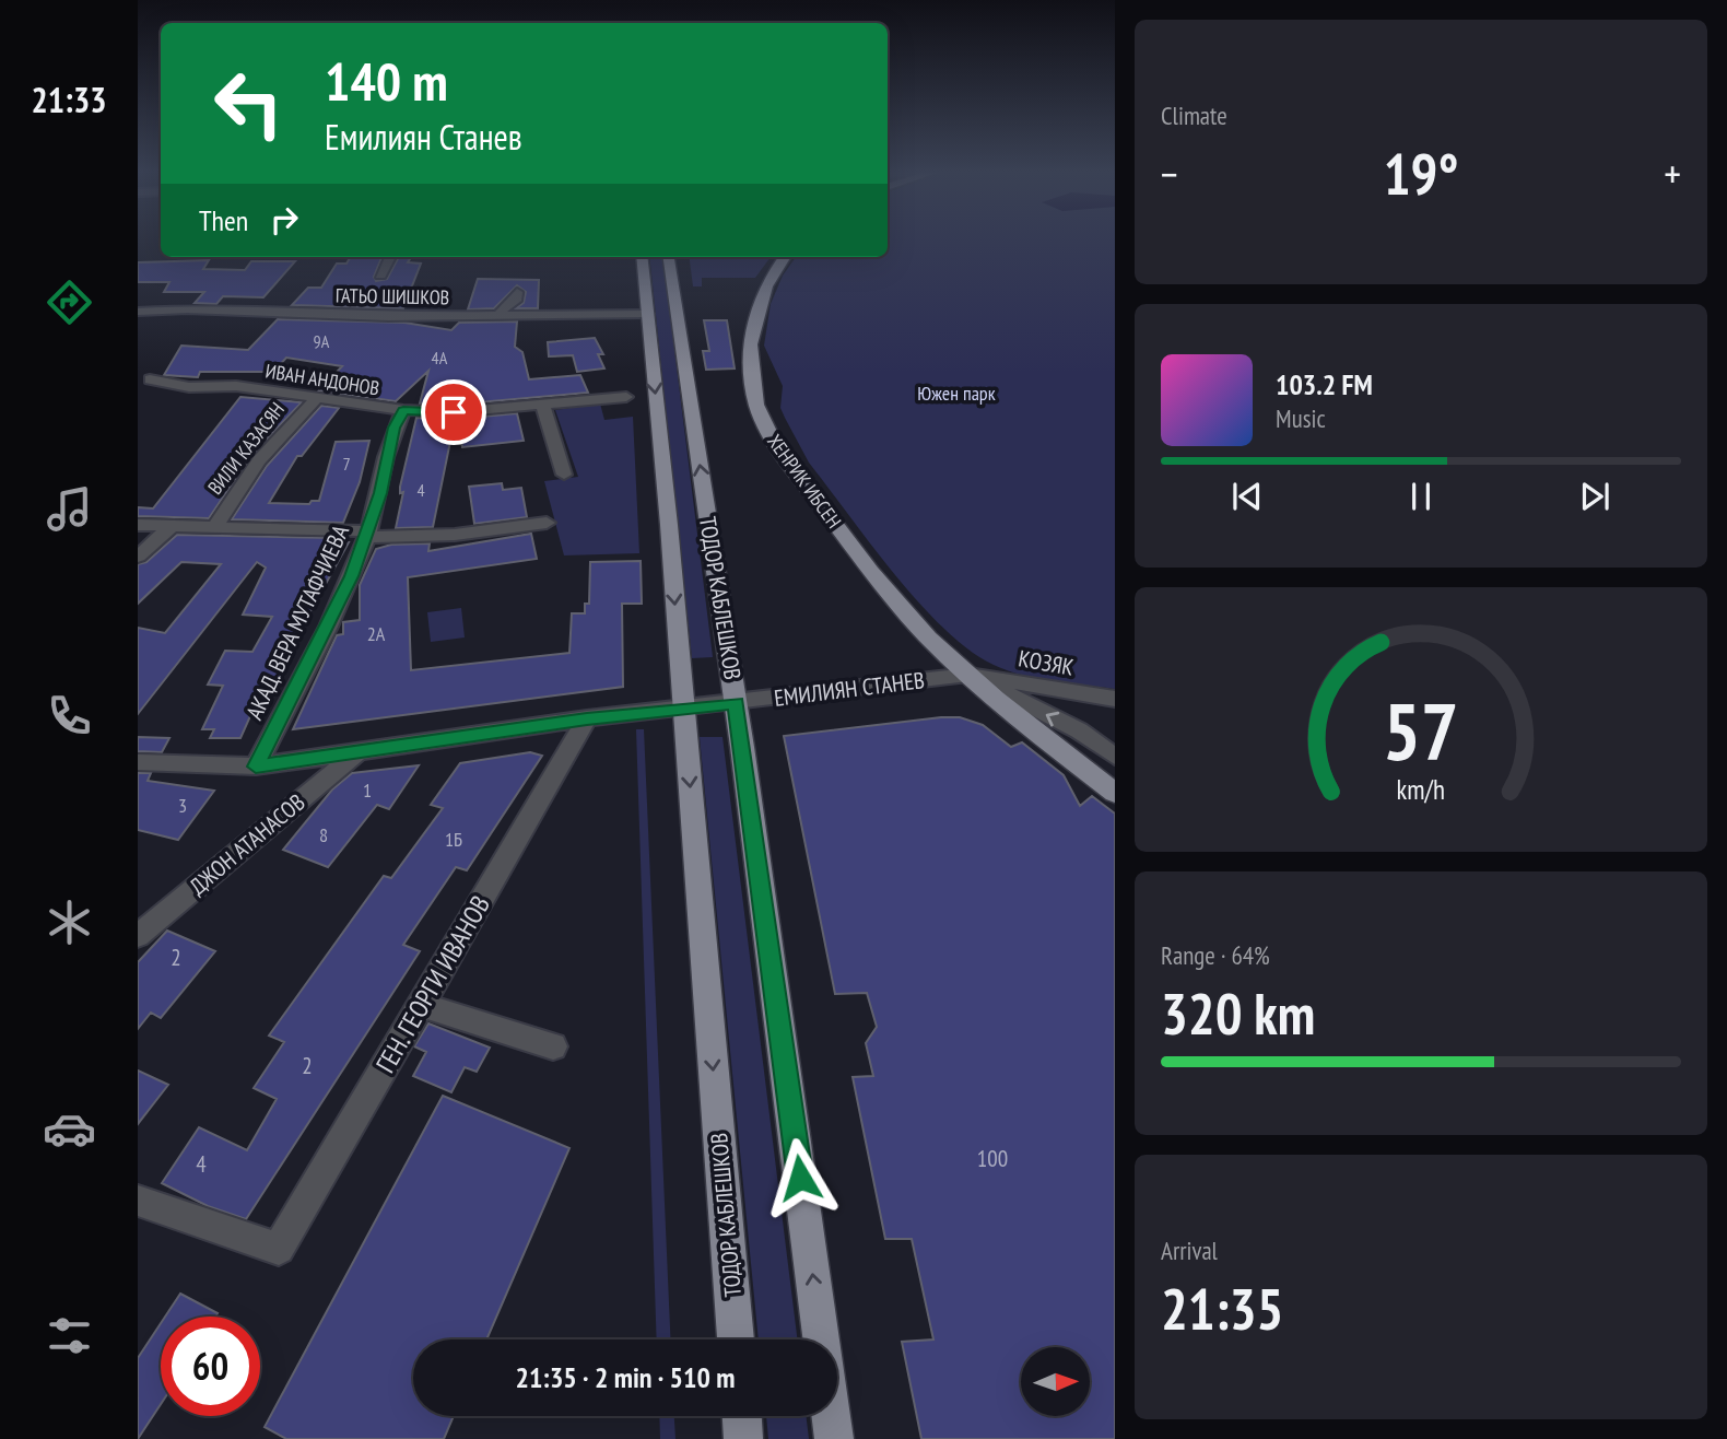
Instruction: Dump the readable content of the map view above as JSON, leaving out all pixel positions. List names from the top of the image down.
{
  "streets": {
    "main road": ["ХЕНРИК ИБСЕН", "ТОДОР КАБЛЕШКОВ"],
    "street": [
      "ГАТЬО ШИШКОВ",
      "ИВАН АНДОНОВ",
      "ВИЛИ КАЗАСЯН",
      "АКАД. ВЕРА МУТАФЧИЕВА",
      "КОЗЯК",
      "ЕМИЛИЯН СТАНЕВ",
      "ДЖОН АТАНАСОВ",
      "ГЕН. ГЕОРГИ ИВАНОВ"
    ]
  },
  "crossings": [
    ["ГАТЬО ШИШКОВ", "ТОДОР КАБЛЕШКОВ"],
    ["ИВАН АНДОНОВ", "ВИЛИ КАЗАСЯН"],
    ["ИВАН АНДОНОВ", "АКАД. ВЕРА МУТАФЧИЕВА"],
    ["ХЕНРИК ИБСЕН", "КОЗЯК"],
    ["ХЕНРИК ИБСЕН", "ЕМИЛИЯН СТАНЕВ"],
    ["ТОДОР КАБЛЕШКОВ", "ЕМИЛИЯН СТАНЕВ"],
    ["АКАД. ВЕРА МУТАФЧИЕВА", "ЕМИЛИЯН СТАНЕВ"],
    ["КОЗЯК", "ЕМИЛИЯН СТАНЕВ"],
    ["ЕМИЛИЯН СТАНЕВ", "ДЖОН АТАНАСОВ"],
    ["ЕМИЛИЯН СТАНЕВ", "ГЕН. ГЕОРГИ ИВАНОВ"]
  ],
  "parks": ["Южен парк"],
  "house_numbers": [
    "9А",
    "4А",
    "7",
    "4",
    "2А",
    "1",
    "3",
    "8",
    "1Б",
    "2",
    "2",
    "100",
    "4"
  ],
  "north": "right",
  "page": {
    "tabs": "21:33",
    "tile": [
      "Climate",
      ["Range · 64%", "320 km"],
      ["Arrival", "21:35"]
    ],
    "turn": ["140 m", "Емилиян Станев"],
    "heat": ["−", "19°", "+"],
    "then": "Then",
    "song": ["103.2 FM", "Music"],
    "limit": "60",
    "trip": "21:35 · 2 min · 510 m",
    "gauge": ["57", "km/h"]
  }
}
